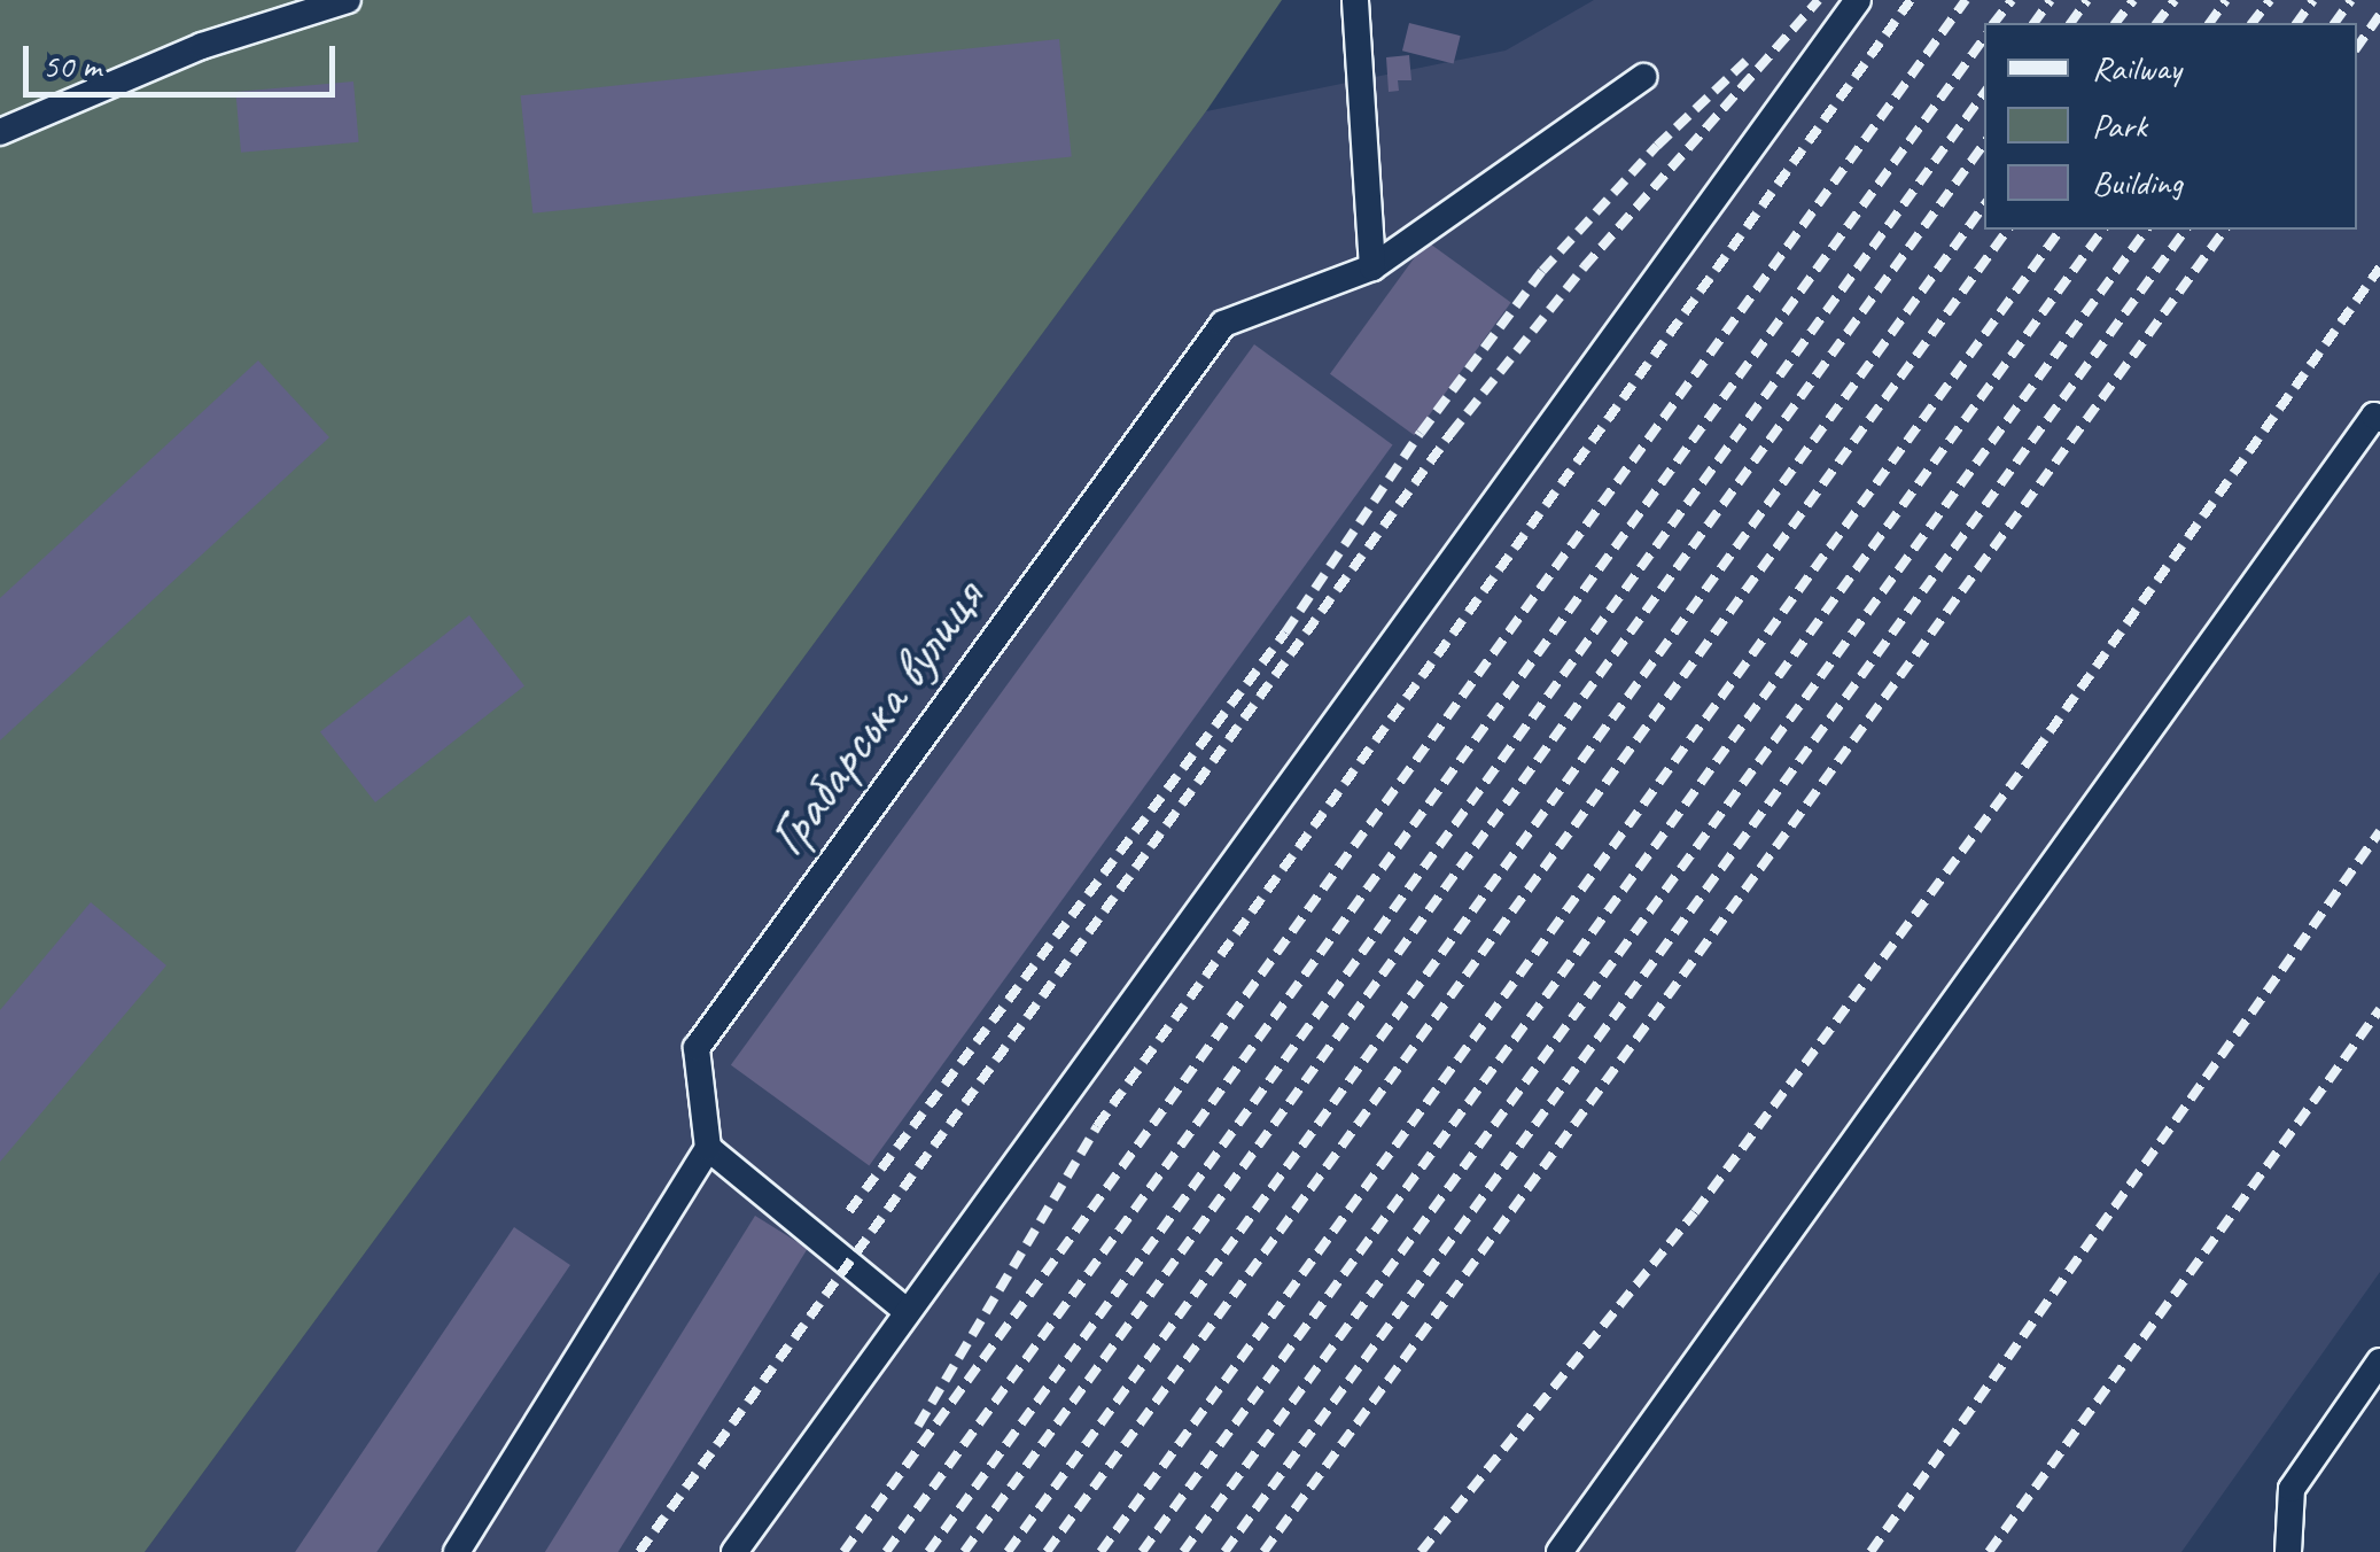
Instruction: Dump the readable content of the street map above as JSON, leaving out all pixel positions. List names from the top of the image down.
{
  "streets": {
    "lane": ["Грабарська вулиця"]
  },
  "legend": ["Railway", "Park", "Building"],
  "scale_bar": "50 m"
}
